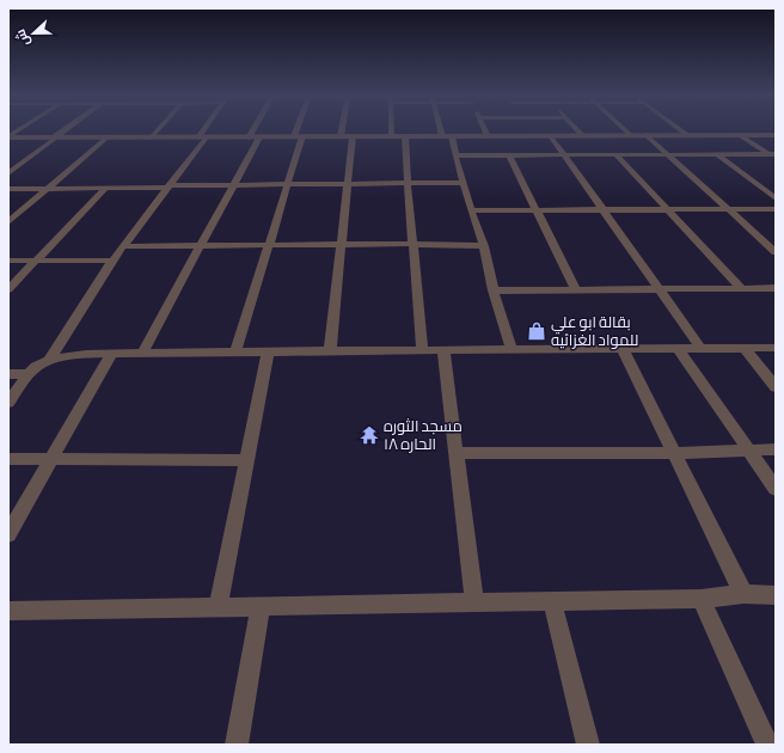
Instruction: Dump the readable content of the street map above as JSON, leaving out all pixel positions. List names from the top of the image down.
{
  "places": {
    "shop": ["بقالة ابو علي للمواد الغزائيه"],
    "temple": ["مسجد الثوره الحاره ١٨"]
  },
  "north": "left"
}
